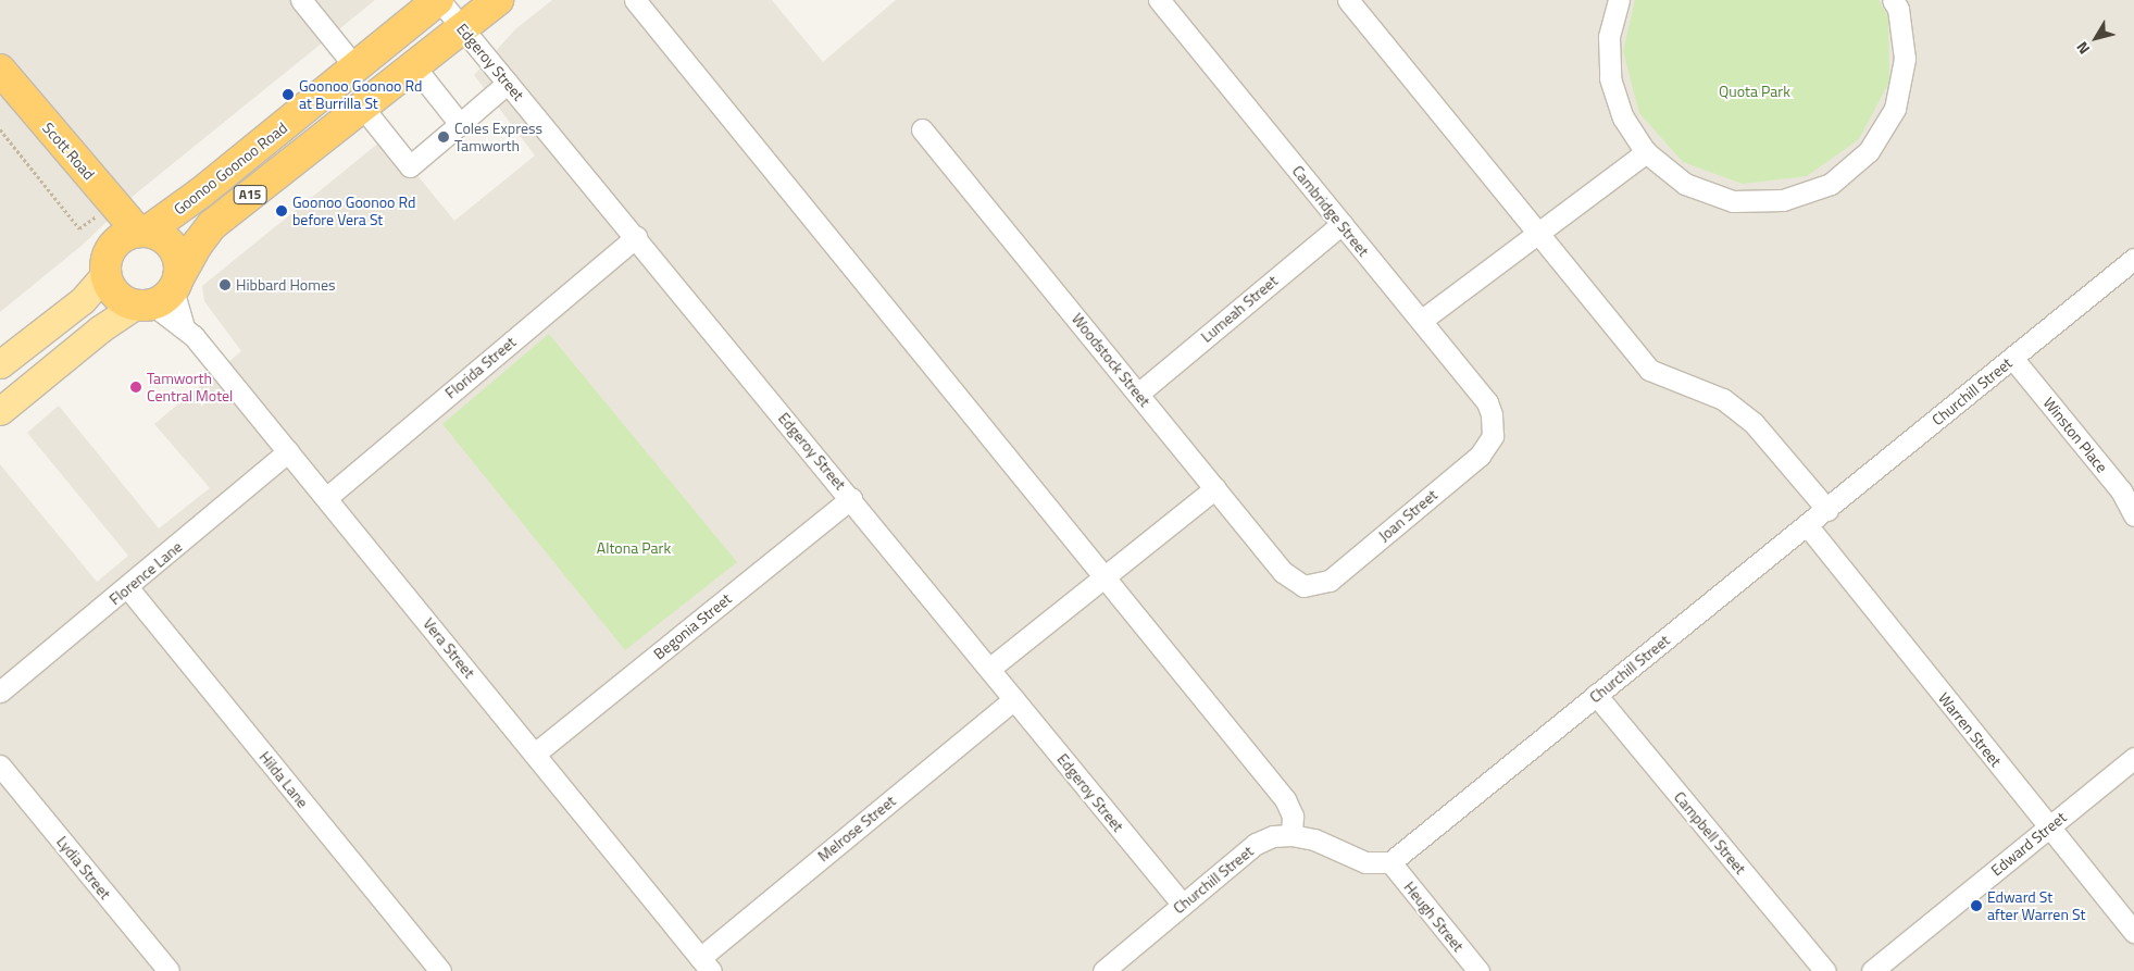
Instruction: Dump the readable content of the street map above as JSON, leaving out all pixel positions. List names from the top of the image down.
{
  "streets": {
    "highway": ["Scott Road", "Goonoo Goonoo Road", "A15"],
    "street": [
      "Edgeroy Street",
      "Cambridge Street",
      "Lumeah Street",
      "Woodstock Street",
      "Florida Street",
      "Churchill Street",
      "Winston Place",
      "Joan Street",
      "Florence Lane",
      "Begonia Street",
      "Vera Street",
      "Warren Street",
      "Hilda Lane",
      "Melrose Street",
      "Campbell Street",
      "Edward Street",
      "Lydia Street",
      "Heugh Street"
    ]
  },
  "crossings": [
    ["Edgeroy Street", "Goonoo Goonoo Road"],
    ["Edgeroy Street", "A15"],
    ["Edgeroy Street", "Florida Street"],
    ["Edgeroy Street", "Churchill Street"],
    ["Edgeroy Street", "Begonia Street"],
    ["Edgeroy Street", "Melrose Street"],
    ["Scott Road", "Goonoo Goonoo Road"],
    ["Scott Road", "A15"],
    ["Scott Road", "Vera Street"],
    ["Goonoo Goonoo Road", "A15"],
    ["Goonoo Goonoo Road", "Vera Street"],
    ["A15", "Vera Street"],
    ["Cambridge Street", "Lumeah Street"],
    ["Cambridge Street", "Joan Street"],
    ["Lumeah Street", "Woodstock Street"],
    ["Woodstock Street", "Joan Street"],
    ["Florida Street", "Vera Street"],
    ["Churchill Street", "Winston Place"],
    ["Churchill Street", "Warren Street"],
    ["Churchill Street", "Campbell Street"],
    ["Churchill Street", "Heugh Street"],
    ["Florence Lane", "Vera Street"],
    ["Florence Lane", "Hilda Lane"],
    ["Begonia Street", "Vera Street"],
    ["Vera Street", "Melrose Street"],
    ["Warren Street", "Edward Street"]
  ],
  "parks": ["Quota Park", "Altona Park"],
  "places": [
    "Goonoo Goonoo Rd at Burrilla St",
    "Coles Express Tamworth",
    "Goonoo Goonoo Rd before Vera St",
    "Hibbard Homes",
    "Tamworth Central Motel",
    "Edward St after Warren St"
  ],
  "north": "bottom left"
}
